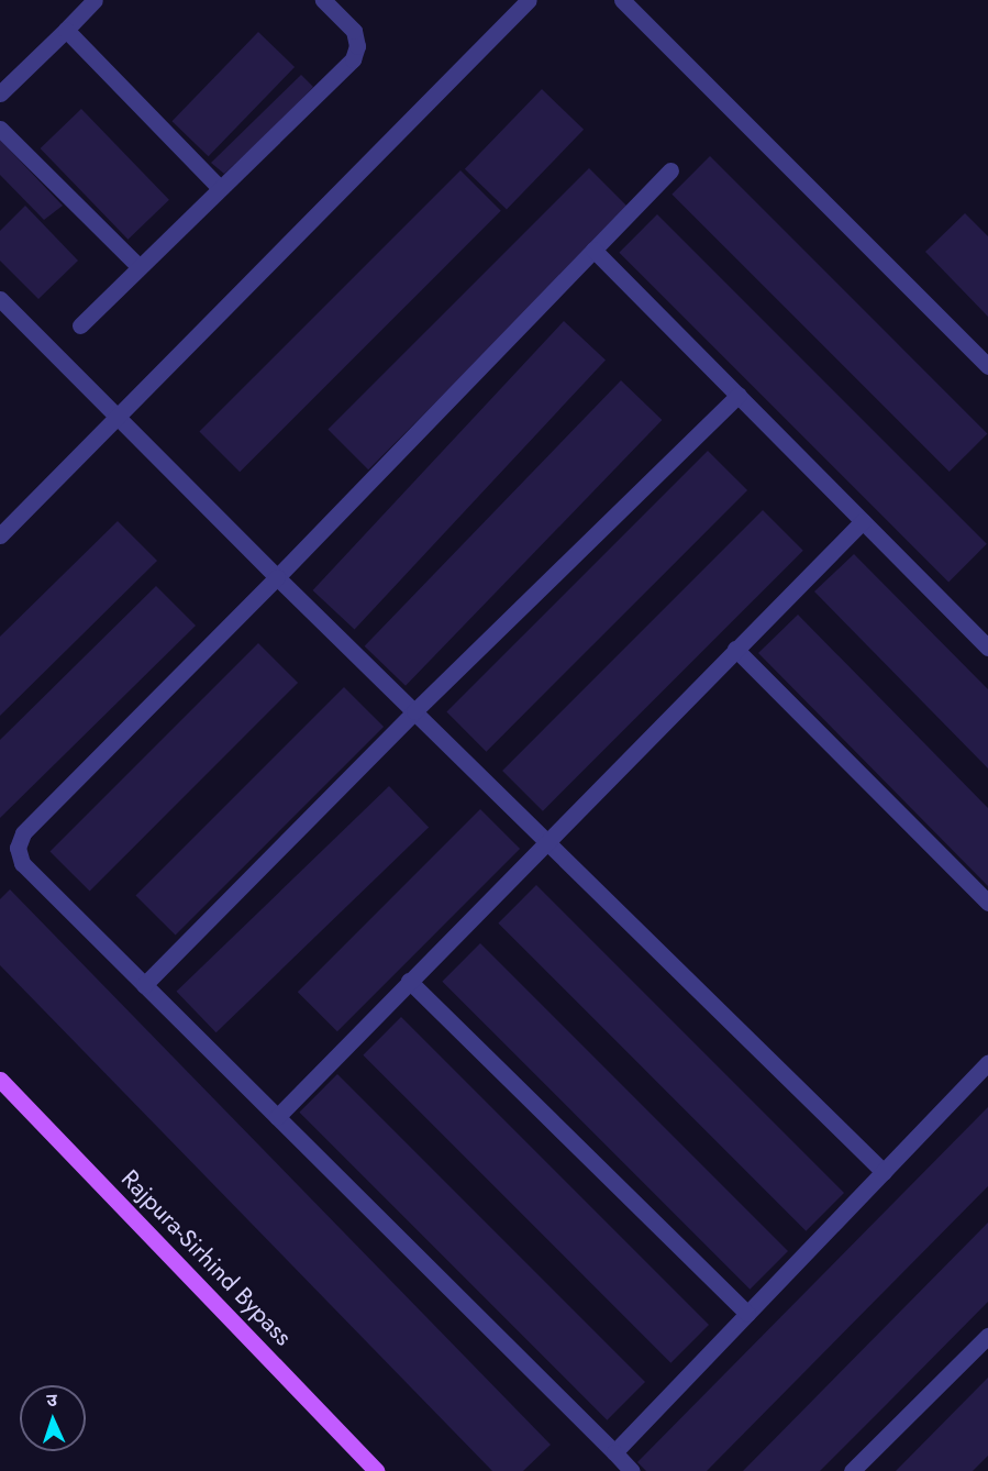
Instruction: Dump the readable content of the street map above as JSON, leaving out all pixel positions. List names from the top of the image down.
{
  "streets": {
    "main road": ["Rajpura-Sirhind Bypass"]
  },
  "north": "top"
}
